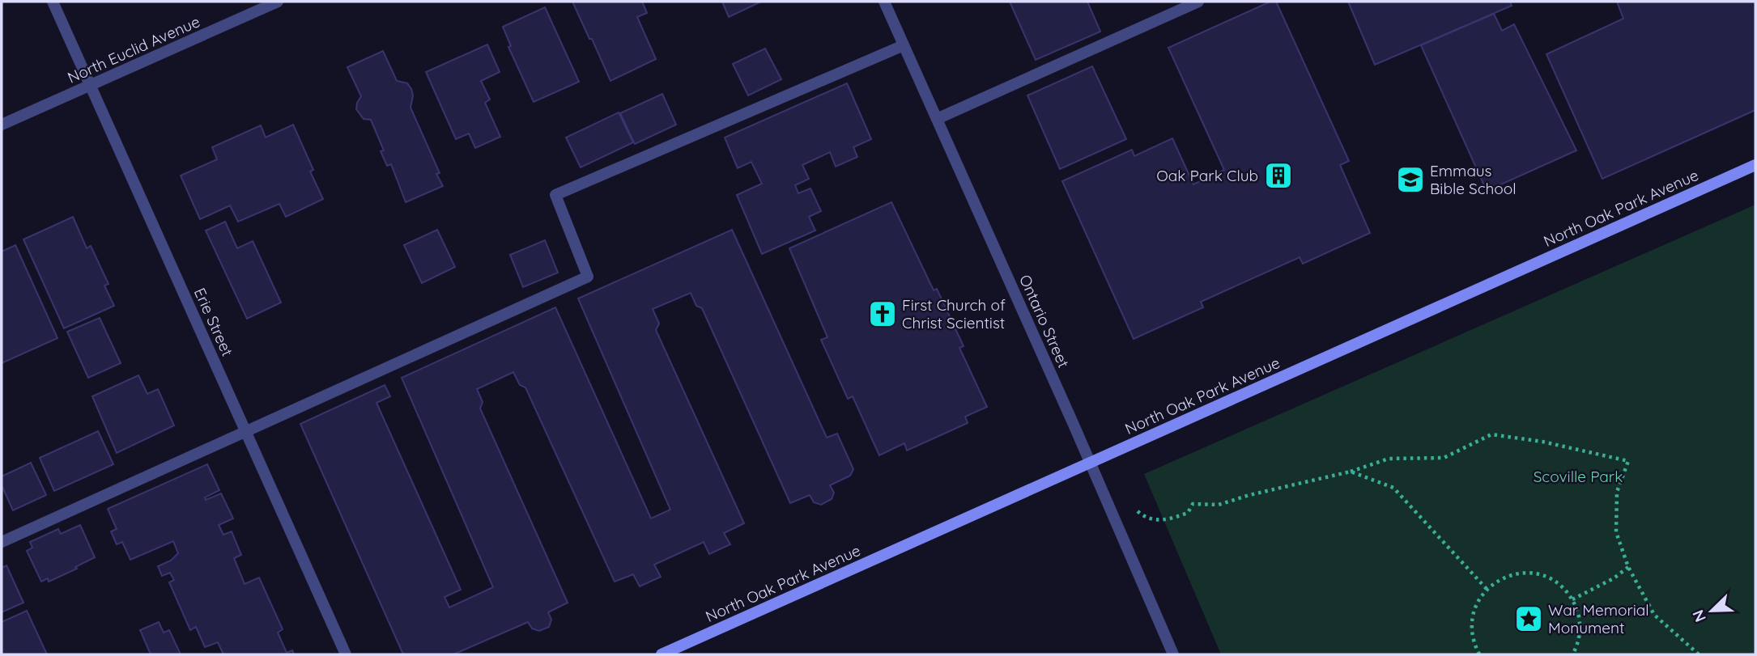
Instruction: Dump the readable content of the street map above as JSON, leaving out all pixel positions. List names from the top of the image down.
{
  "streets": {
    "street": [
      "North Euclid Avenue",
      "North Oak Park Avenue",
      "Ontario Street",
      "Erie Street"
    ]
  },
  "crossings": [
    ["North Euclid Avenue", "Erie Street"],
    ["North Oak Park Avenue", "Ontario Street"]
  ],
  "parks": ["Scoville Park"],
  "places": {
    "building": ["Oak Park Club"],
    "school or university": ["Emmaus Bible School"],
    "church": ["First Church of Christ Scientist"],
    "place": ["War Memorial Monument"]
  },
  "north": "bottom left"
}
